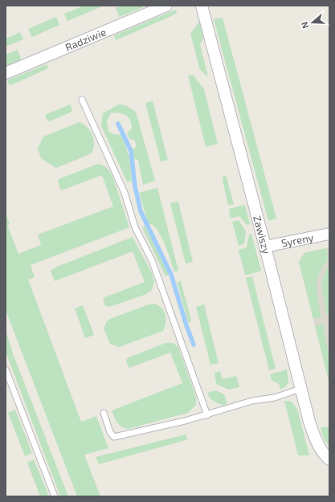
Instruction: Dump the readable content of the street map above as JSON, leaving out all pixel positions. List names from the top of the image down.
{
  "streets": {
    "street": ["Radziwie", "Zawiszy", "Syreny"]
  },
  "crossings": [
    ["Zawiszy", "Syreny"]
  ],
  "north": "left"
}
